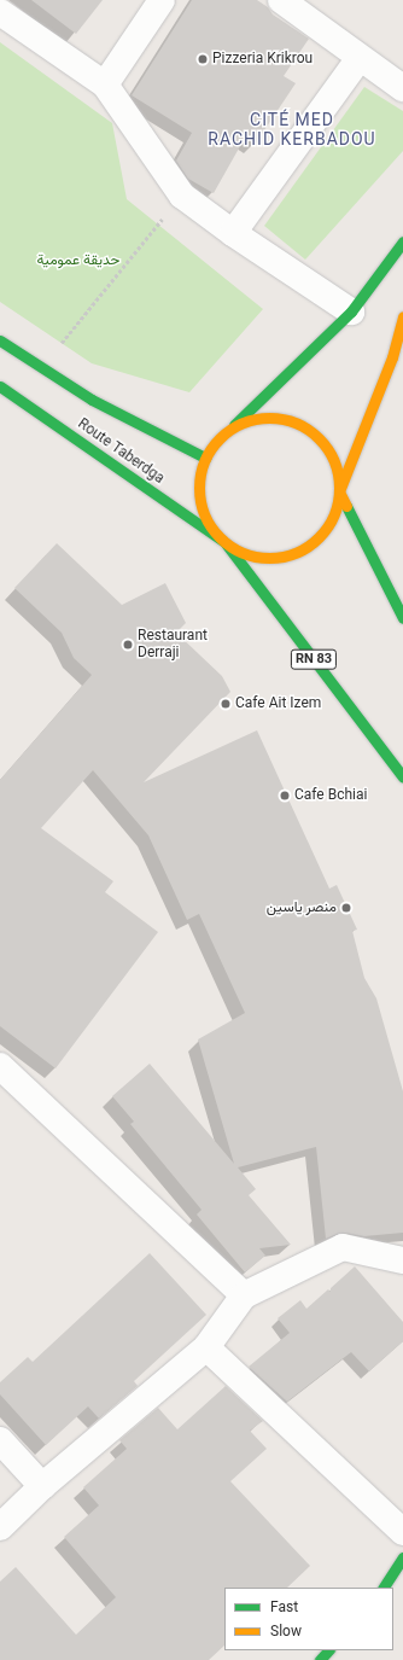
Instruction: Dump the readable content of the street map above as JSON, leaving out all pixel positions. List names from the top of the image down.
{
  "streets": {
    "main road": ["Route Taberdga", "RN 83"]
  },
  "crossings": [
    ["Route Taberdga", "RN 83"]
  ],
  "districts": ["CITÉ MED RACHID KERBADOU"],
  "parks": ["حديقة عمومية"],
  "places": [
    "Pizzeria Krikrou",
    "Restaurant Derraji",
    "Cafe Ait Izem",
    "Cafe Bchiai",
    "منصر ياسين"
  ],
  "legend": ["Fast", "Slow"]
}
